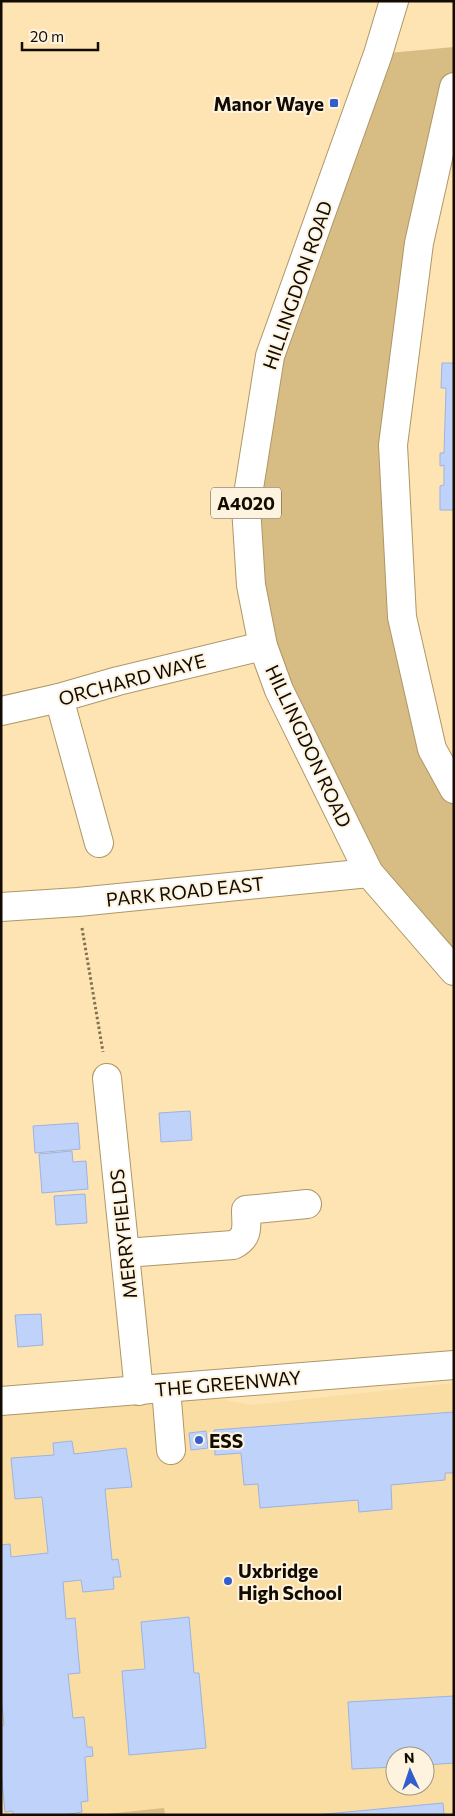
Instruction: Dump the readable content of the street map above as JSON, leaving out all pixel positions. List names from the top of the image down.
{
  "streets": {
    "main road": [
      "HILLINGDON ROAD",
      "A4020",
      "ORCHARD WAYE",
      "PARK ROAD EAST",
      "MERRYFIELDS",
      "THE GREENWAY"
    ]
  },
  "crossings": [
    ["HILLINGDON ROAD", "ORCHARD WAYE"],
    ["HILLINGDON ROAD", "PARK ROAD EAST"],
    ["MERRYFIELDS", "THE GREENWAY"]
  ],
  "places": {
    "transit": ["Manor Waye"],
    "other": ["ESS", "Uxbridge High School"]
  },
  "scale_bar": "20 m",
  "north": "top"
}
